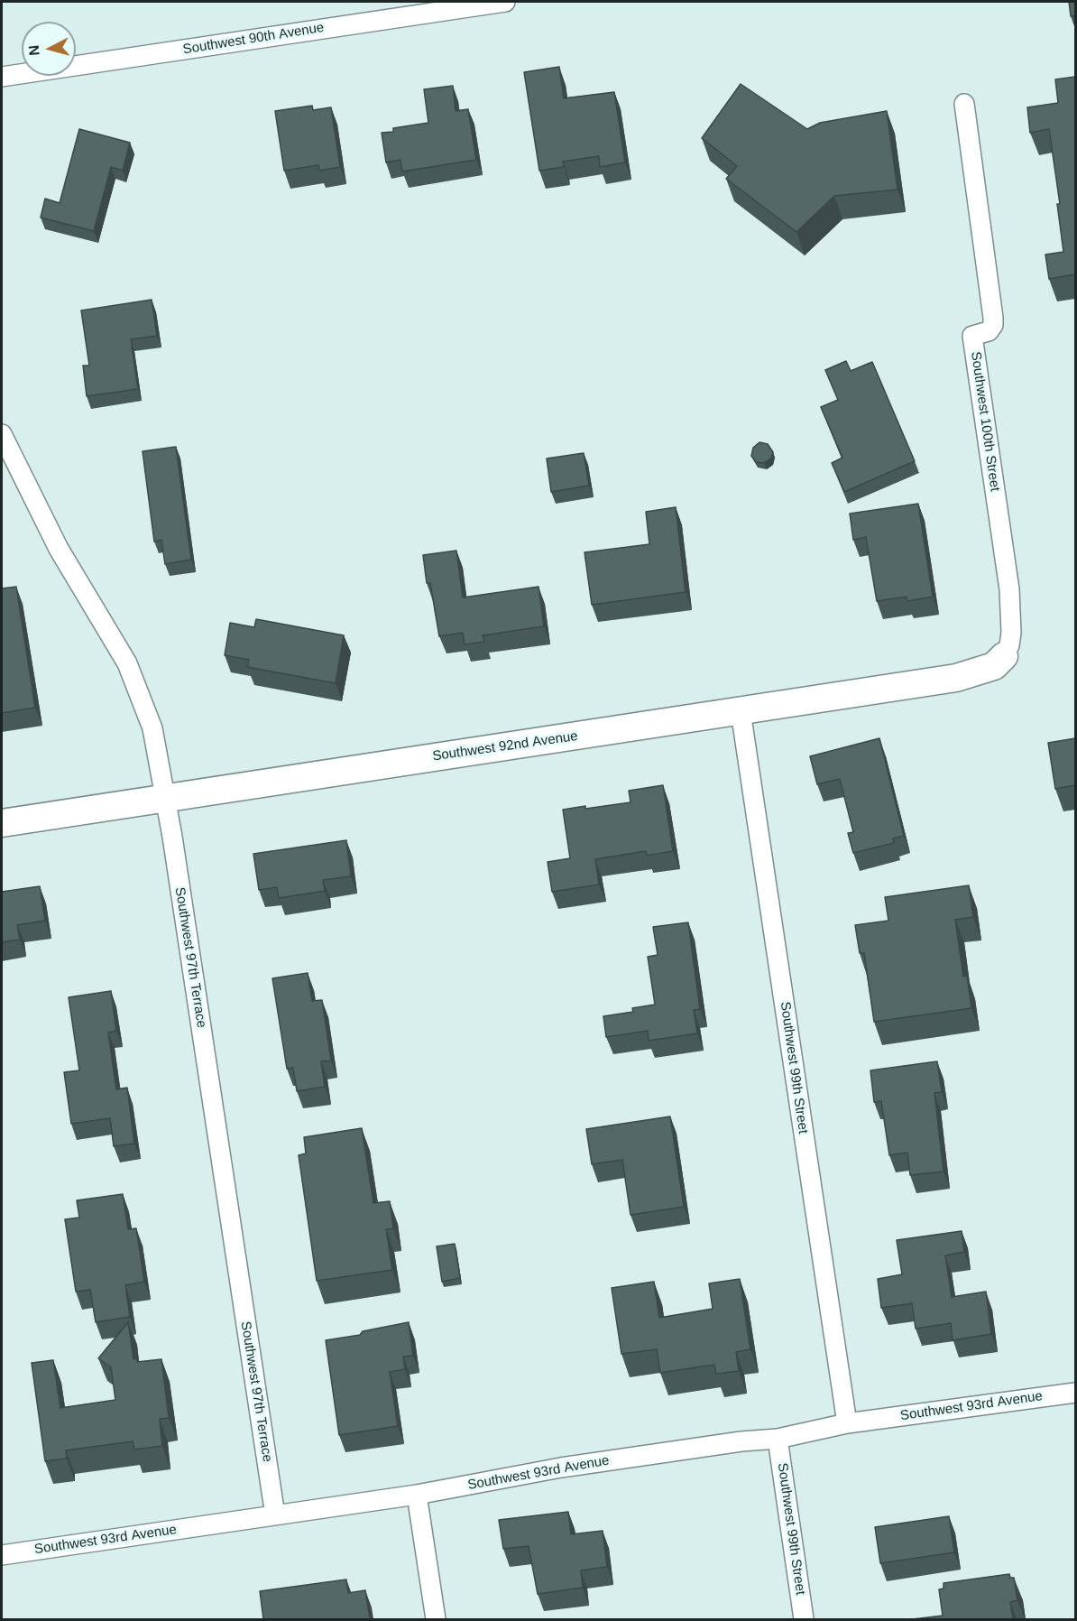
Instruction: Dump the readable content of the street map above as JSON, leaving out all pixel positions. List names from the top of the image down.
{
  "streets": {
    "street": [
      "Southwest 90th Avenue",
      "Southwest 100th Street",
      "Southwest 92nd Avenue",
      "Southwest 97th Terrace",
      "Southwest 99th Street",
      "Southwest 93rd Avenue"
    ]
  },
  "crossings": [
    ["Southwest 100th Street", "Southwest 92nd Avenue"],
    ["Southwest 92nd Avenue", "Southwest 97th Terrace"],
    ["Southwest 92nd Avenue", "Southwest 99th Street"],
    ["Southwest 97th Terrace", "Southwest 93rd Avenue"],
    ["Southwest 99th Street", "Southwest 93rd Avenue"]
  ],
  "north": "left"
}
